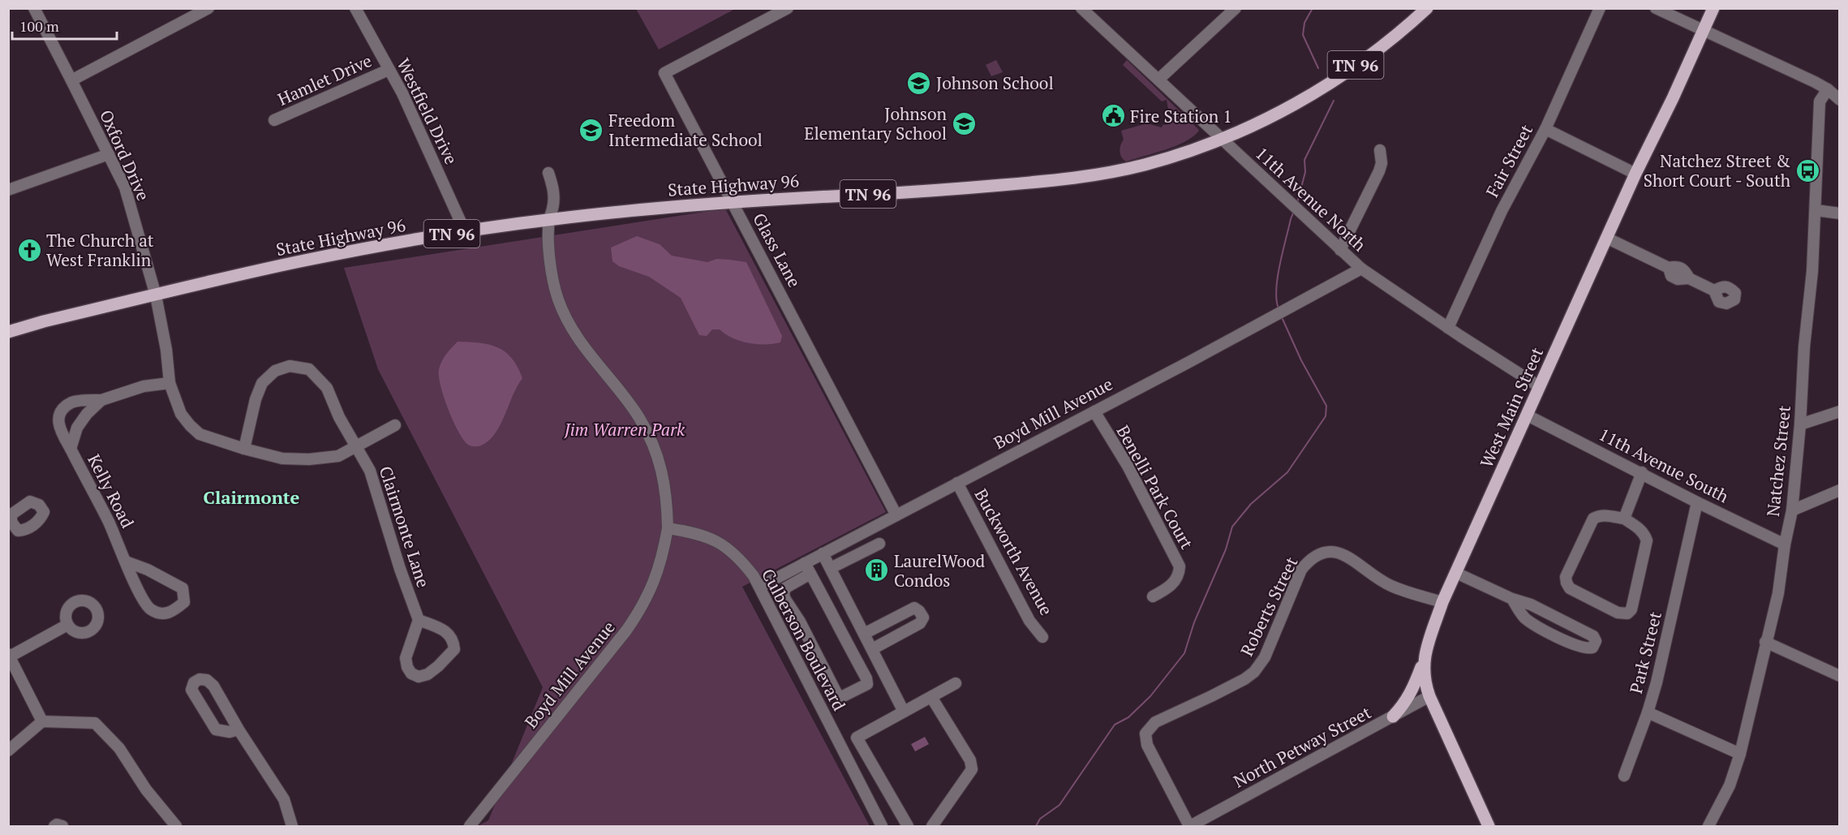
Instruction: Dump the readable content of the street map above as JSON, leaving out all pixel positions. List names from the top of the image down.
{
  "streets": {
    "main road": ["TN 96", "State Highway 96", "West Main Street"],
    "street": [
      "Hamlet Drive",
      "Westfield Drive",
      "Oxford Drive",
      "Fair Street",
      "11th Avenue North",
      "Glass Lane",
      "Boyd Mill Avenue",
      "Natchez Street",
      "11th Avenue South",
      "Benelli Park Court",
      "Kelly Road",
      "Clairmonte Lane",
      "Buckworth Avenue",
      "Roberts Street",
      "Culberson Boulevard",
      "Park Street",
      "North Petway Street"
    ]
  },
  "crossings": [
    ["Hamlet Drive", "Westfield Drive"],
    ["Westfield Drive", "State Highway 96"],
    ["Oxford Drive", "State Highway 96"],
    ["Oxford Drive", "Kelly Road"],
    ["Oxford Drive", "Clairmonte Lane"],
    ["Fair Street", "11th Avenue North"],
    ["State Highway 96", "11th Avenue North"],
    ["State Highway 96", "Glass Lane"],
    ["11th Avenue North", "West Main Street"],
    ["11th Avenue North", "Boyd Mill Avenue"],
    ["Glass Lane", "Boyd Mill Avenue"],
    ["West Main Street", "11th Avenue South"],
    ["West Main Street", "Roberts Street"],
    ["West Main Street", "North Petway Street"],
    ["Boyd Mill Avenue", "Benelli Park Court"],
    ["Boyd Mill Avenue", "Buckworth Avenue"],
    ["Boyd Mill Avenue", "Culberson Boulevard"],
    ["Natchez Street", "11th Avenue South"],
    ["Natchez Street", "Park Street"],
    ["11th Avenue South", "Park Street"],
    ["Roberts Street", "North Petway Street"]
  ],
  "districts": ["Clairmonte"],
  "parks": ["Jim Warren Park"],
  "places": {
    "school or university": ["Johnson School", "Johnson Elementary School", "Freedom Intermediate School"],
    "public building": ["Fire Station 1"],
    "bus stop": ["Natchez Street & Short Court - South"],
    "church": ["The Church at West Franklin"],
    "building": ["LaurelWood Condos"]
  },
  "scale_bar": "100 m"
}
